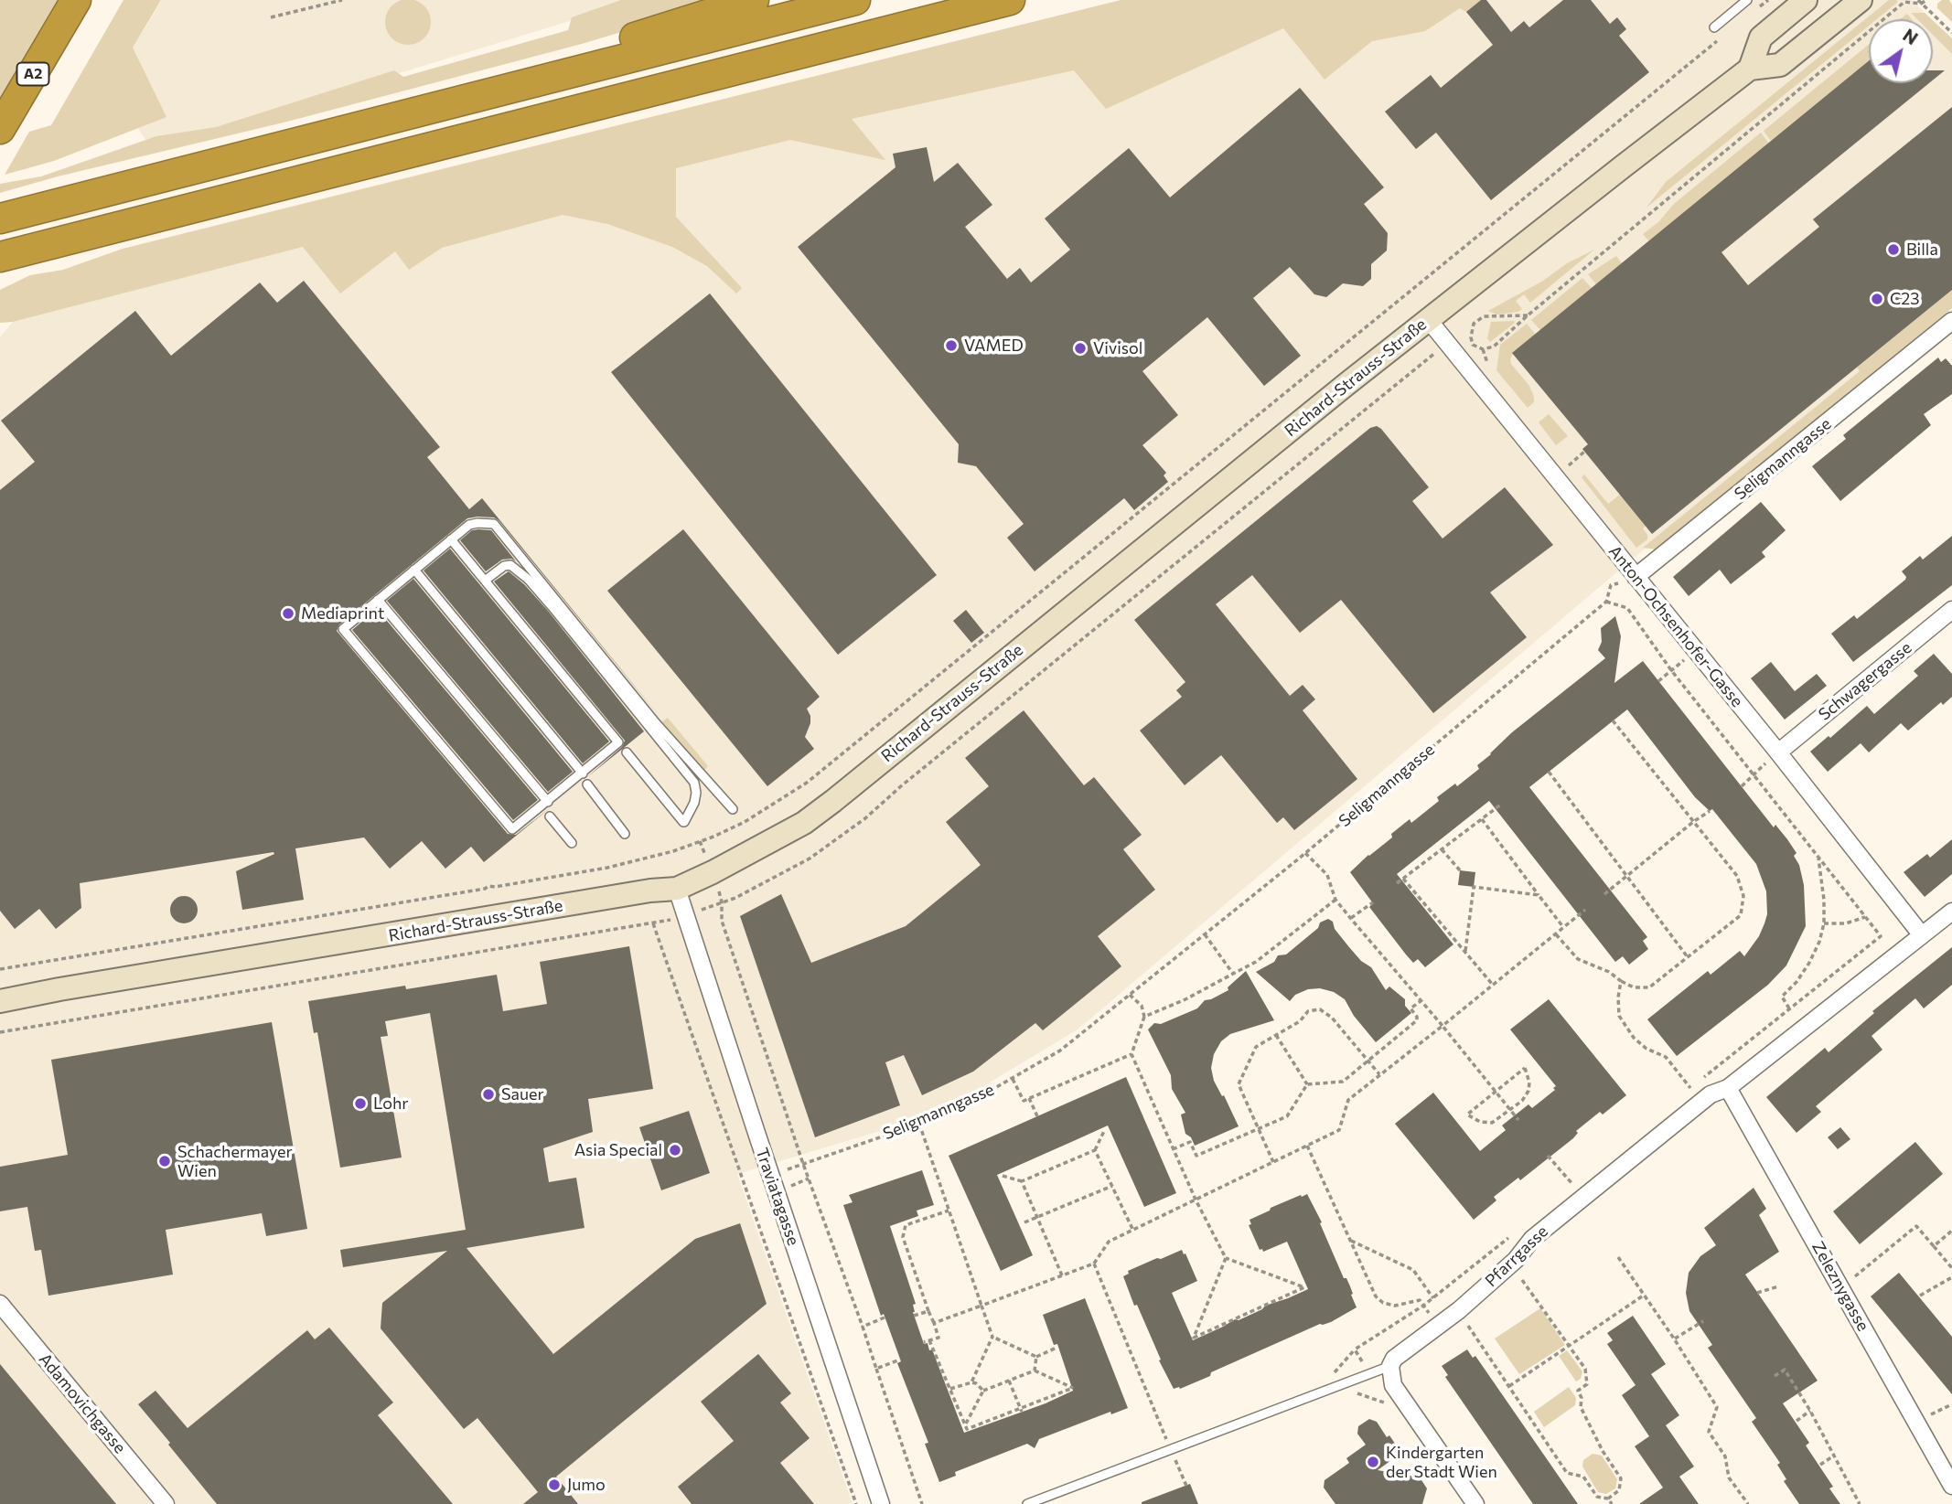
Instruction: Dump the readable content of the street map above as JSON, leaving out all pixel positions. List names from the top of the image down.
{
  "streets": {
    "highway": ["A2"],
    "main road": ["Richard-Strauss-Straße"],
    "street": [
      "Seligmanngasse",
      "Anton-Ochsenhofer-Gasse",
      "Schwagergasse",
      "Traviatagasse",
      "Pfarrgasse",
      "Zeleznygasse",
      "Adamovichgasse"
    ]
  },
  "crossings": [
    ["Richard-Strauss-Straße", "Anton-Ochsenhofer-Gasse"],
    ["Richard-Strauss-Straße", "Traviatagasse"],
    ["Seligmanngasse", "Anton-Ochsenhofer-Gasse"],
    ["Seligmanngasse", "Traviatagasse"],
    ["Anton-Ochsenhofer-Gasse", "Schwagergasse"],
    ["Anton-Ochsenhofer-Gasse", "Pfarrgasse"],
    ["Pfarrgasse", "Zeleznygasse"]
  ],
  "places": [
    "Billa",
    "C23",
    "VAMED",
    "Vivisol",
    "Mediaprint",
    "Sauer",
    "Lohr",
    "Asia Special",
    "Schachermayer Wien",
    "Kindergarten der Stadt Wien",
    "Jumo"
  ],
  "north": "top right"
}
